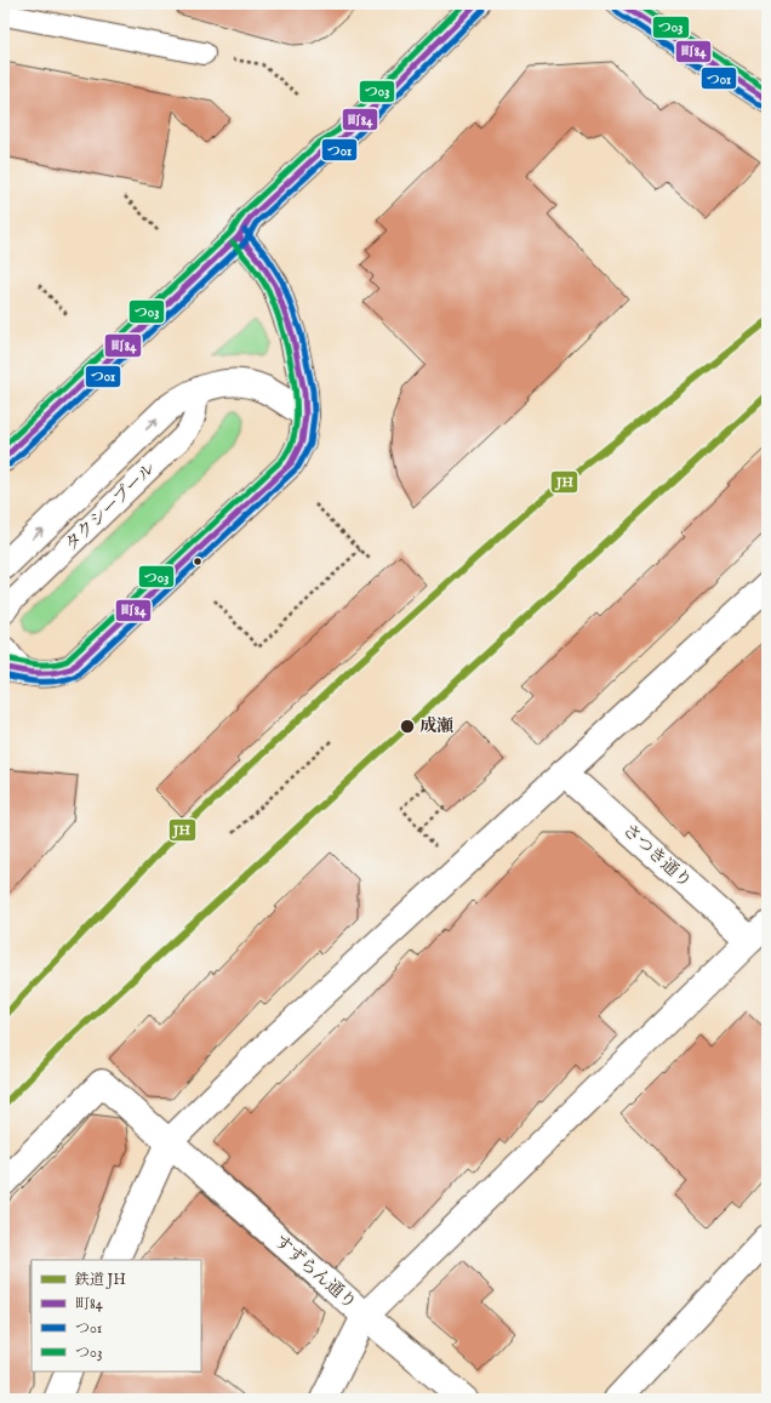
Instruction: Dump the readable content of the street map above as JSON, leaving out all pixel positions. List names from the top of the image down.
{
  "streets": {
    "street": ["さつき通り", "すずらん通り"],
    "lane": ["タクシープール"]
  },
  "places": ["成瀬"],
  "lines": [
    "transit line 町84",
    "transit line つ03",
    "transit line つ01",
    "rail line JH"
  ],
  "legend": [
    "鉄道 JH",
    "町84",
    "つ01",
    "つ03"
  ]
}
